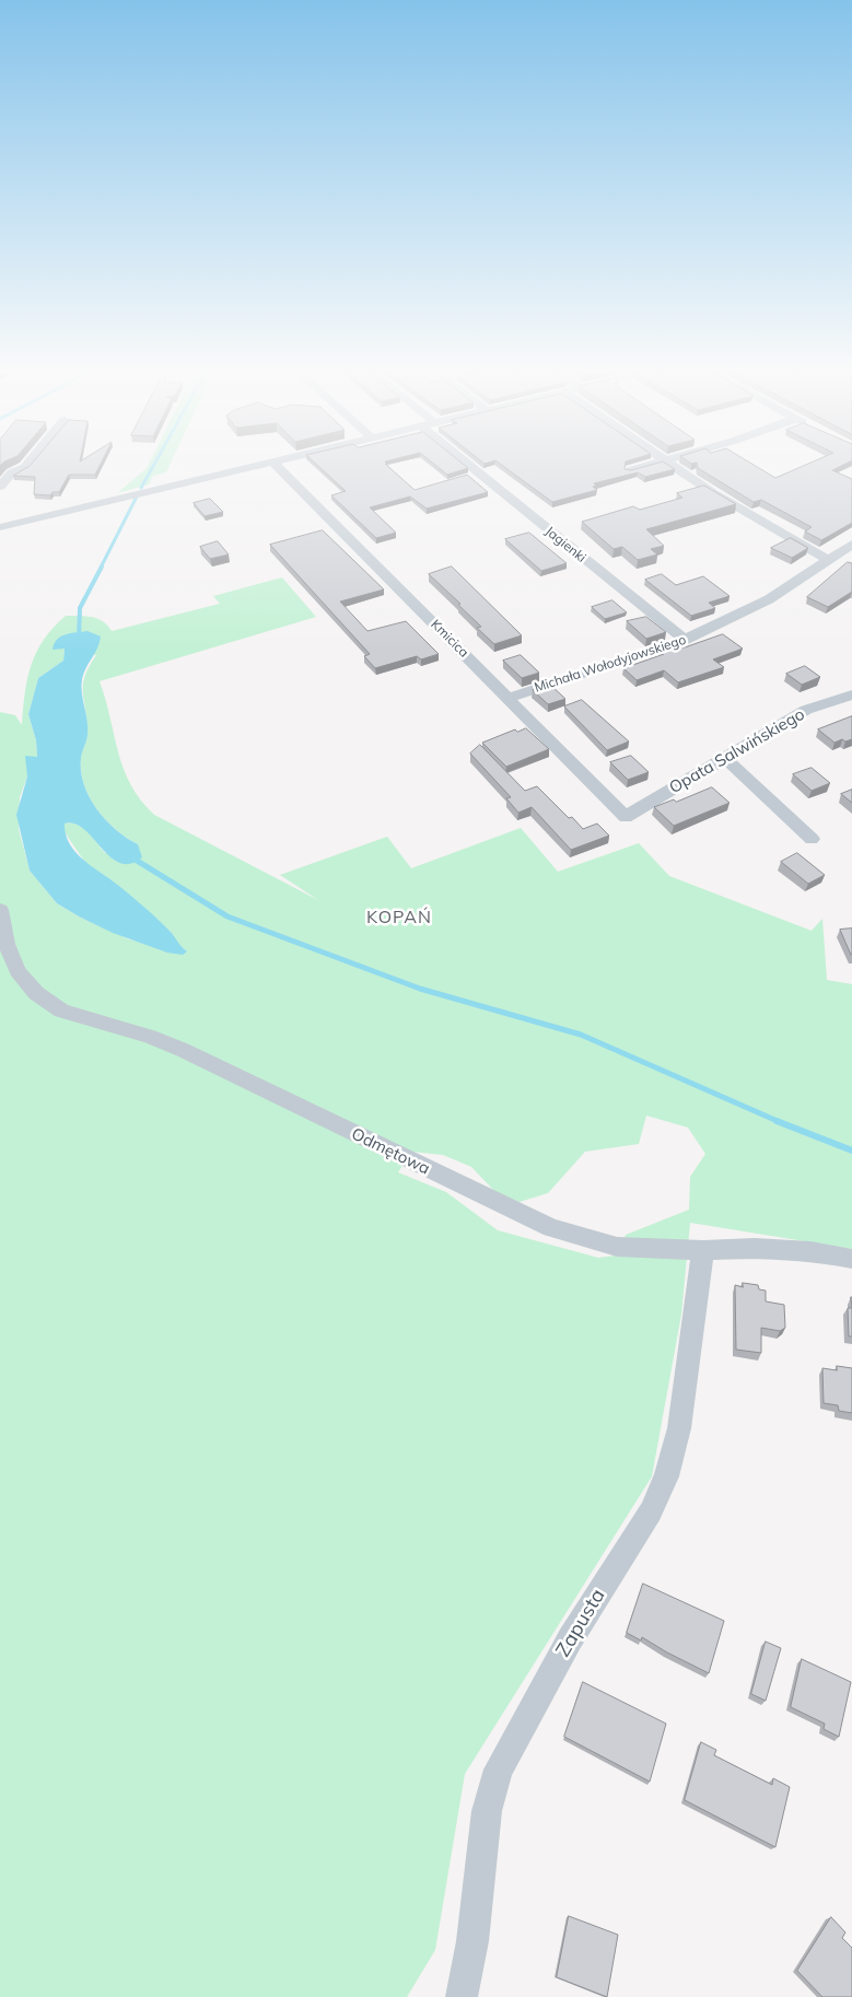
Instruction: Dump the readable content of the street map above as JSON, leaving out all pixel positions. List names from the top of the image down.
{
  "streets": {
    "street": [
      "Jagienki",
      "Kmicica",
      "Michała Wołodyjowskiego",
      "Opata Salwińskiego",
      "Odmętowa",
      "Zapusta"
    ]
  },
  "crossings": [
    ["Jagienki", "Michała Wołodyjowskiego"],
    ["Kmicica", "Michała Wołodyjowskiego"],
    ["Kmicica", "Opata Salwińskiego"],
    ["Odmętowa", "Zapusta"]
  ],
  "districts": ["KOPAŃ"]
}
